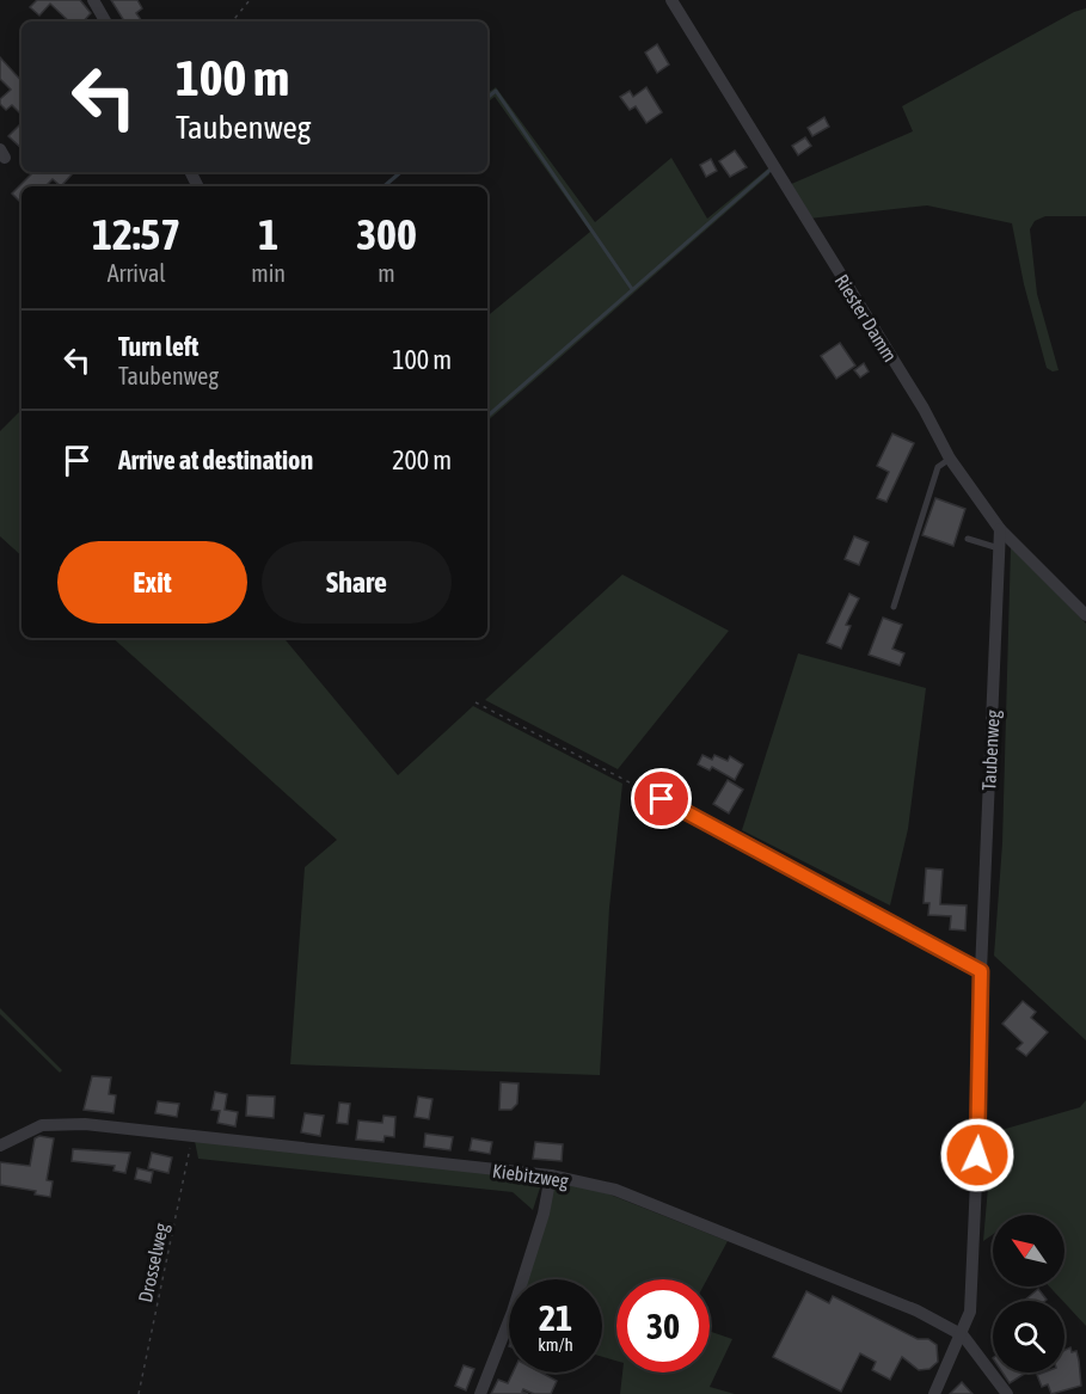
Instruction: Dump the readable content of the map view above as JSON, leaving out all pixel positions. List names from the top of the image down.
{
  "streets": {
    "street": ["Riester Damm", "Taubenweg", "Kiebitzweg"],
    "path": ["Drosselweg"]
  },
  "crossings": [
    ["Riester Damm", "Taubenweg"],
    ["Taubenweg", "Kiebitzweg"],
    ["Kiebitzweg", "Drosselweg"]
  ],
  "north": "top left",
  "page": {
    "turn": ["100 m", "Taubenweg"],
    "eta": [
      "12:57",
      "Arrival",
      "1",
      "min",
      "300",
      "m"
    ],
    "list": [
      {
        "name": "Turn left",
        "note": "Taubenweg",
        "value": "100 m"
      },
      {
        "name": "Arrive at destination",
        "value": "200 m"
      }
    ],
    "buttons": ["Exit", "Share"],
    "speed": "21 km/h",
    "limit": "30"
  }
}
